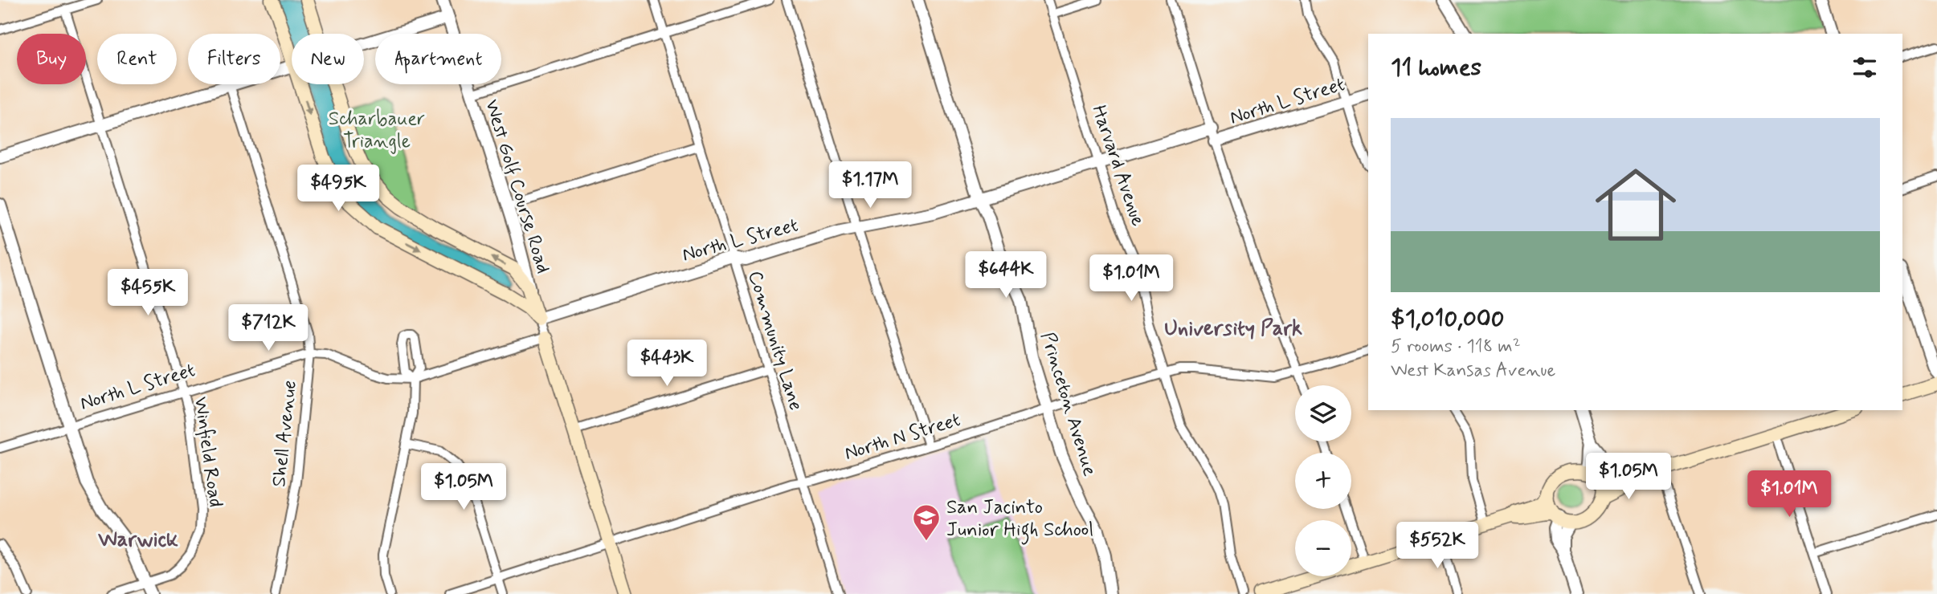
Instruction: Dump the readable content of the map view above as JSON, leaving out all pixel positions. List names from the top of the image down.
{
  "streets": {
    "street": [
      "North L Street",
      "Harvard Avenue",
      "West Golf Course Road",
      "Community Lane",
      "Princeton Avenue",
      "Shell Avenue",
      "North N Street",
      "Winfield Road"
    ]
  },
  "crossings": [
    ["North L Street", "Harvard Avenue"],
    ["North L Street", "West Golf Course Road"],
    ["North L Street", "Community Lane"],
    ["North L Street", "Princeton Avenue"],
    ["North L Street", "Shell Avenue"],
    ["North L Street", "Winfield Road"],
    ["Harvard Avenue", "North N Street"],
    ["Community Lane", "North N Street"],
    ["Princeton Avenue", "North N Street"]
  ],
  "districts": ["University Park", "Warwick"],
  "parks": ["Scharbauer Triangle"],
  "places": {
    "school or university": ["San Jacinto Junior High School"]
  },
  "page": {
    "chip": [
      "Buy",
      "Rent",
      "Filters",
      "New",
      "Apartment"
    ],
    "heading": "11 homes",
    "list": [
      {
        "name": "$1,010,000",
        "note": "5 rooms · 118 m² · West Kansas Avenue"
      }
    ],
    "price": [
      "$1.17M",
      "$495K",
      "$644K",
      "$1.01M",
      "$455K",
      "$712K",
      "$443K",
      "$1.05M",
      "$1.05M",
      "$1.01M",
      "$552K"
    ],
    "map_buttons": ["+", "−"]
  }
}
